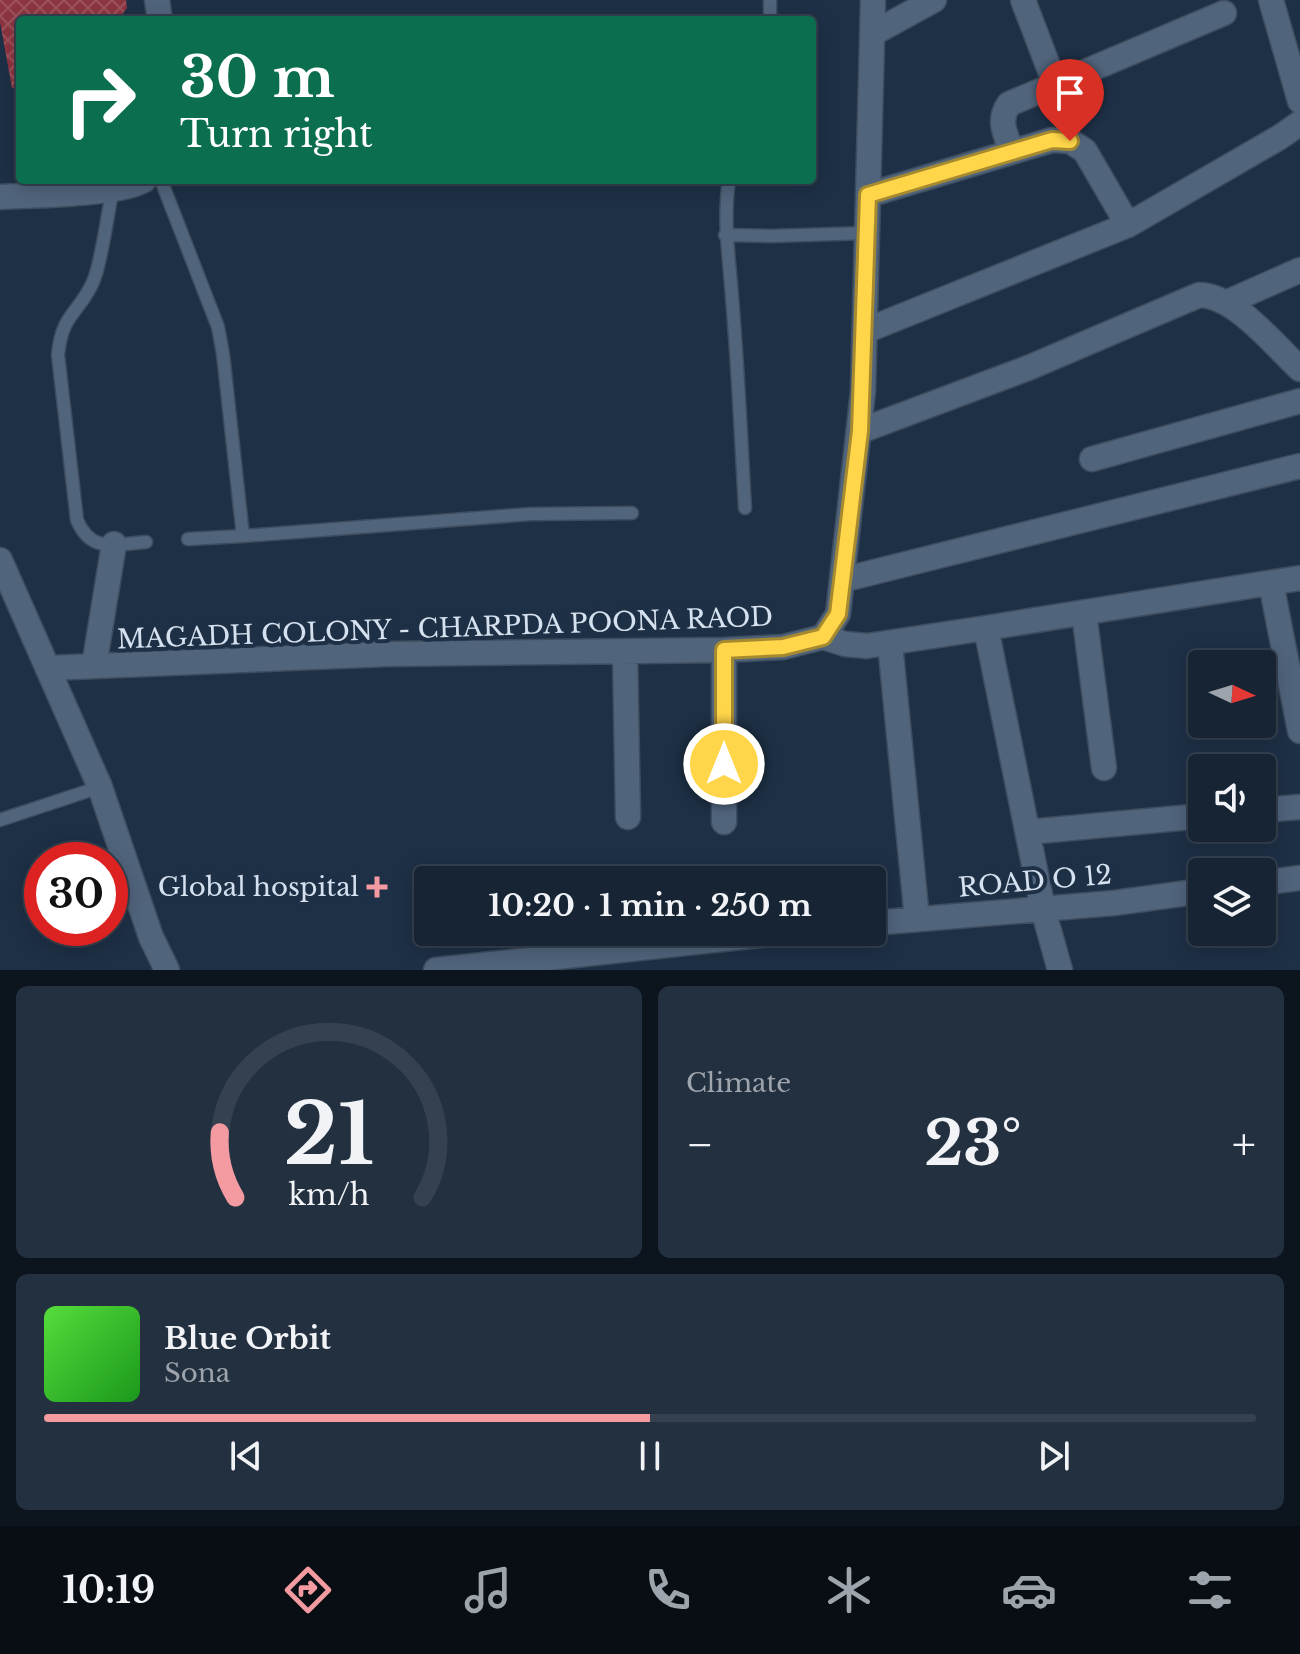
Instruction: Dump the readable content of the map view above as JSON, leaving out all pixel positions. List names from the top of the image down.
{
  "streets": {
    "street": ["MAGADH COLONY - CHARPDA POONA RAOD", "ROAD O 12"]
  },
  "places": {
    "health": ["Global hospital"]
  },
  "north": "right",
  "page": {
    "turn": ["30 m", "Turn right"],
    "limit": "30",
    "trip": "10:20 · 1 min · 250 m",
    "tile": "Climate",
    "heat": ["−", "23°", "+"],
    "song": ["Blue Orbit", "Sona"],
    "tabs": "10:19",
    "gauge": ["21", "km/h"]
  }
}
